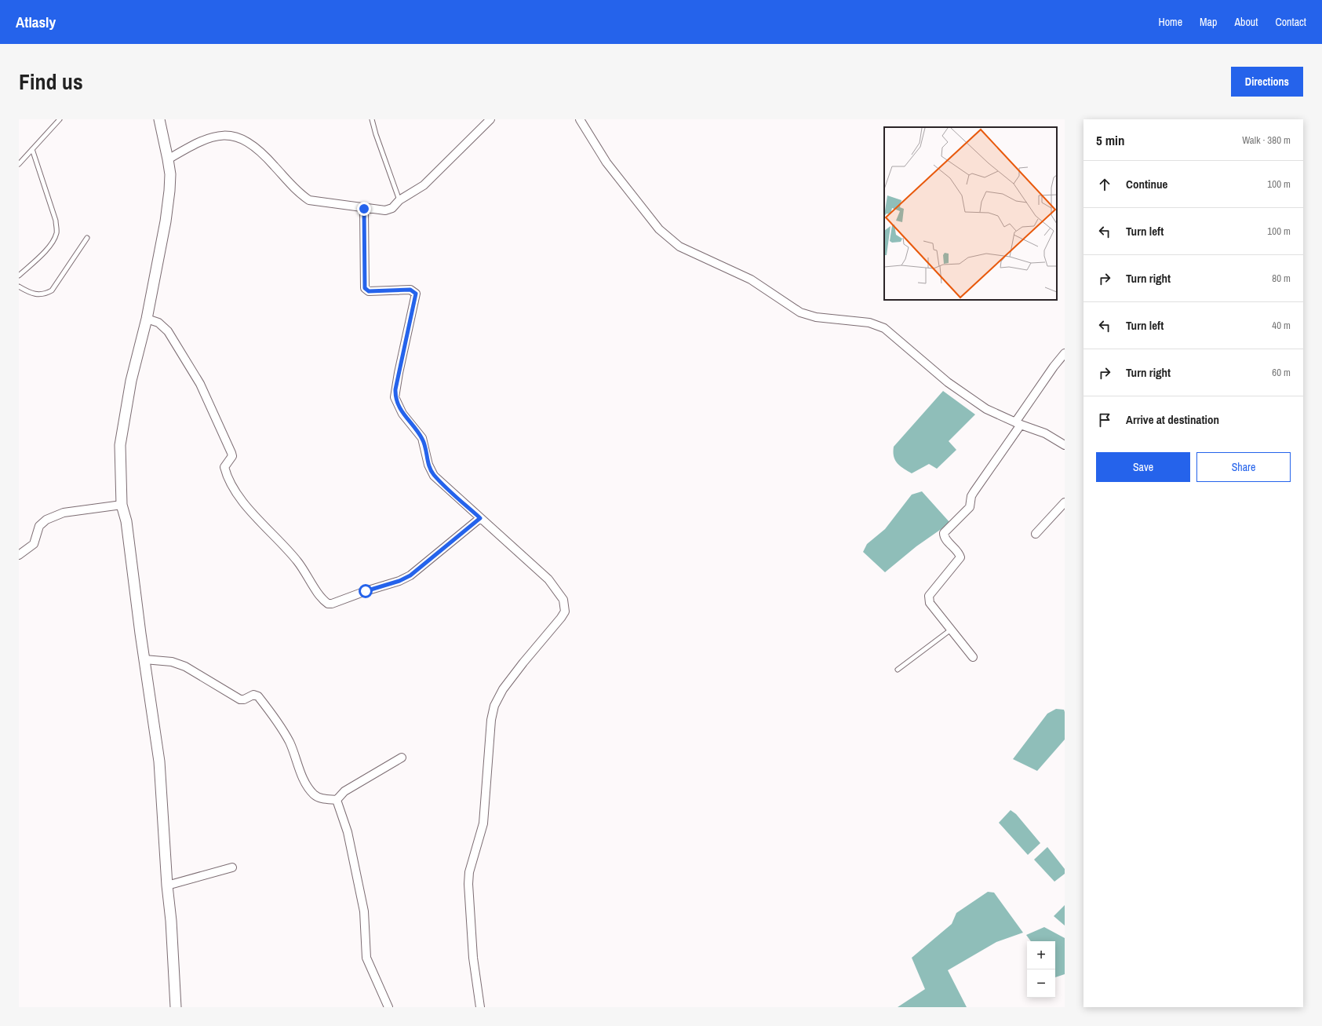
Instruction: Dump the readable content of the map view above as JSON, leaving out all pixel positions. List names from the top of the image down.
{
  "page": {
    "header": "Atlasly",
    "nav": [
      "Home",
      "Map",
      "About",
      "Contact"
    ],
    "title": "Find us",
    "buttons": [
      "Directions",
      ["Save", "Share"]
    ],
    "heading": ["5 min", "Walk · 380 m"],
    "list": [
      ["Continue", "100 m"],
      ["Turn left", "100 m"],
      ["Turn right", "80 m"],
      ["Turn left", "40 m"],
      ["Turn right", "60 m"],
      "Arrive at destination"
    ],
    "map_buttons": ["+", "−"]
  }
}
